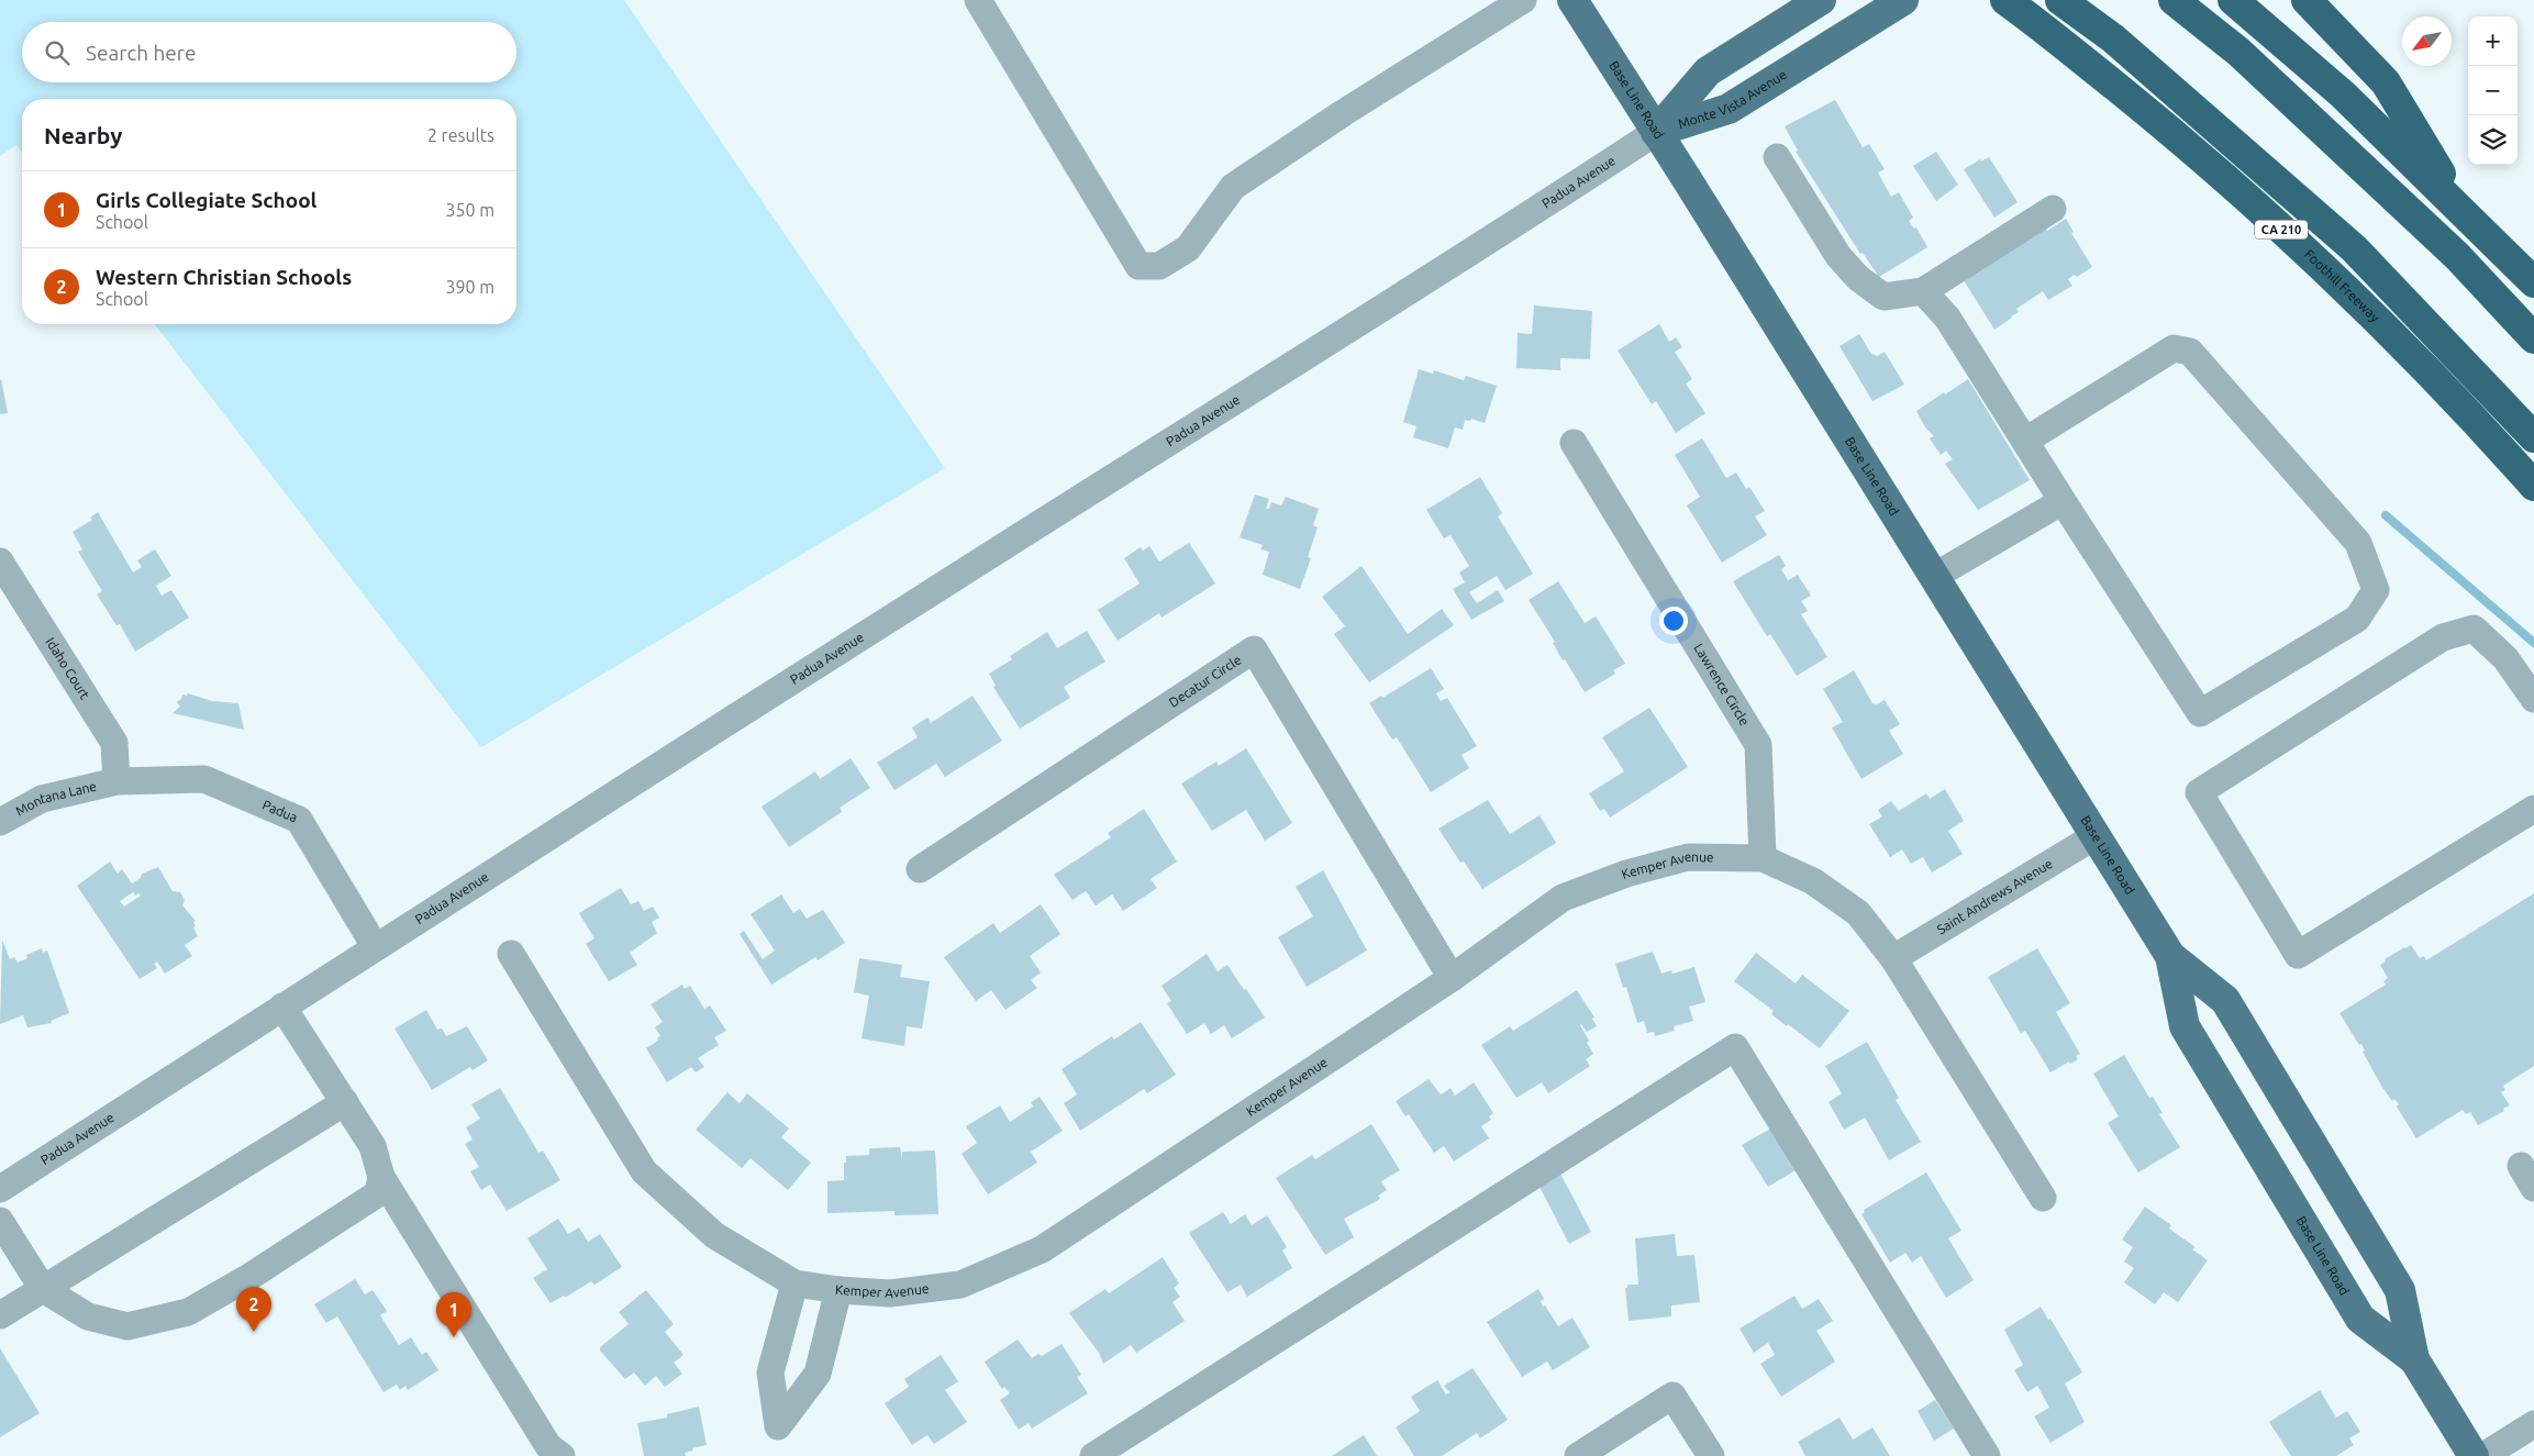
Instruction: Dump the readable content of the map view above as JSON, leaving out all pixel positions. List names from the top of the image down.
{
  "streets": {
    "highway": ["CA 210", "Foothill Freeway"],
    "main road": ["Monte Vista Avenue", "Base Line Road"],
    "street": [
      "Padua Avenue",
      "Idaho Court",
      "Decatur Circle",
      "Lawrence Circle",
      "Montana Lane",
      "Padua",
      "Kemper Avenue",
      "Saint Andrews Avenue"
    ]
  },
  "crossings": [
    ["Monte Vista Avenue", "Base Line Road"],
    ["Monte Vista Avenue", "Padua Avenue"],
    ["Base Line Road", "Padua Avenue"],
    ["Base Line Road", "Saint Andrews Avenue"],
    ["Padua Avenue", "Padua"],
    ["Idaho Court", "Montana Lane"],
    ["Idaho Court", "Padua"],
    ["Decatur Circle", "Kemper Avenue"],
    ["Lawrence Circle", "Kemper Avenue"],
    ["Montana Lane", "Padua"],
    ["Kemper Avenue", "Saint Andrews Avenue"]
  ],
  "north": "bottom left",
  "page": {
    "map_buttons": ["+", "−"],
    "search": "Search here",
    "heading": ["Nearby", "2 results"],
    "list": [
      {
        "mark": "1",
        "name": "Girls Collegiate School",
        "note": "School",
        "value": "350 m"
      },
      {
        "mark": "2",
        "name": "Western Christian Schools",
        "note": "School",
        "value": "390 m"
      }
    ],
    "pins": ["2", "1"]
  }
}
